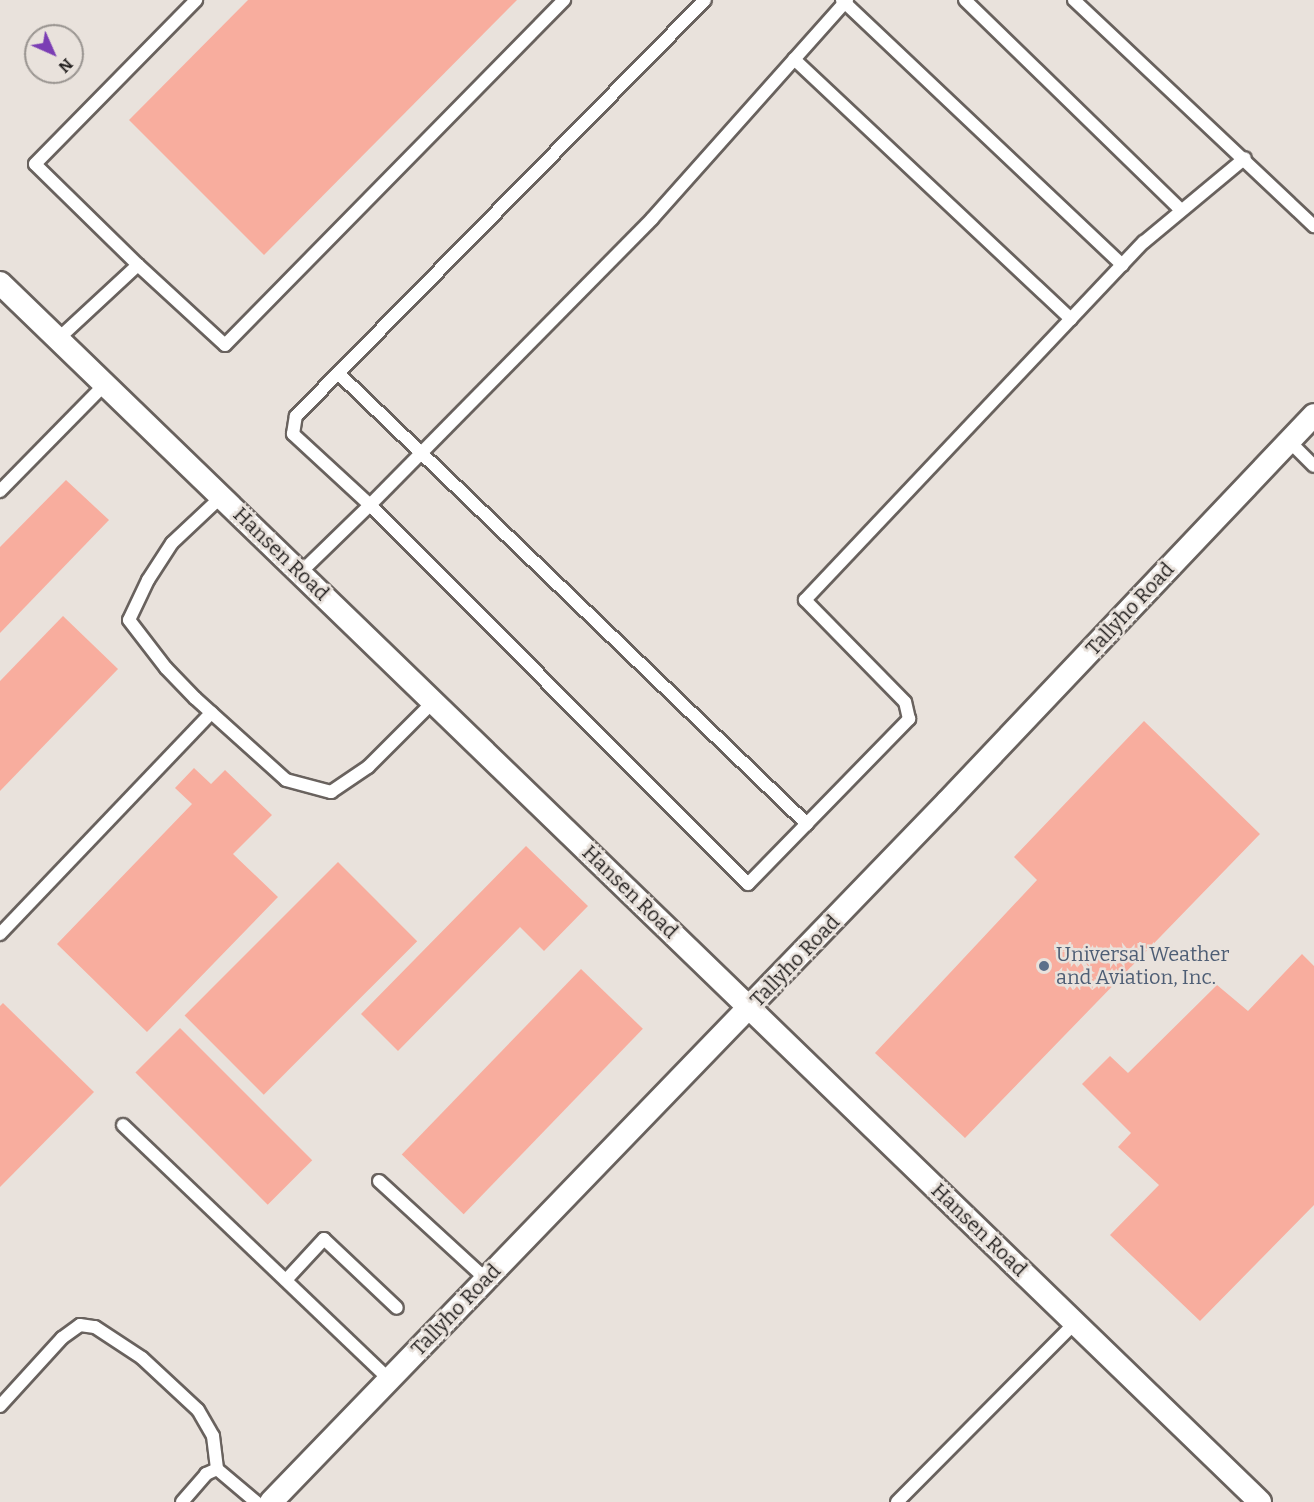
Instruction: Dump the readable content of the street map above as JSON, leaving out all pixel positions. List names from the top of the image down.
{
  "streets": {
    "street": ["Hansen Road", "Tallyho Road"]
  },
  "crossings": [
    ["Hansen Road", "Tallyho Road"]
  ],
  "places": ["Universal Weather and Aviation, Inc."],
  "north": "bottom right"
}
